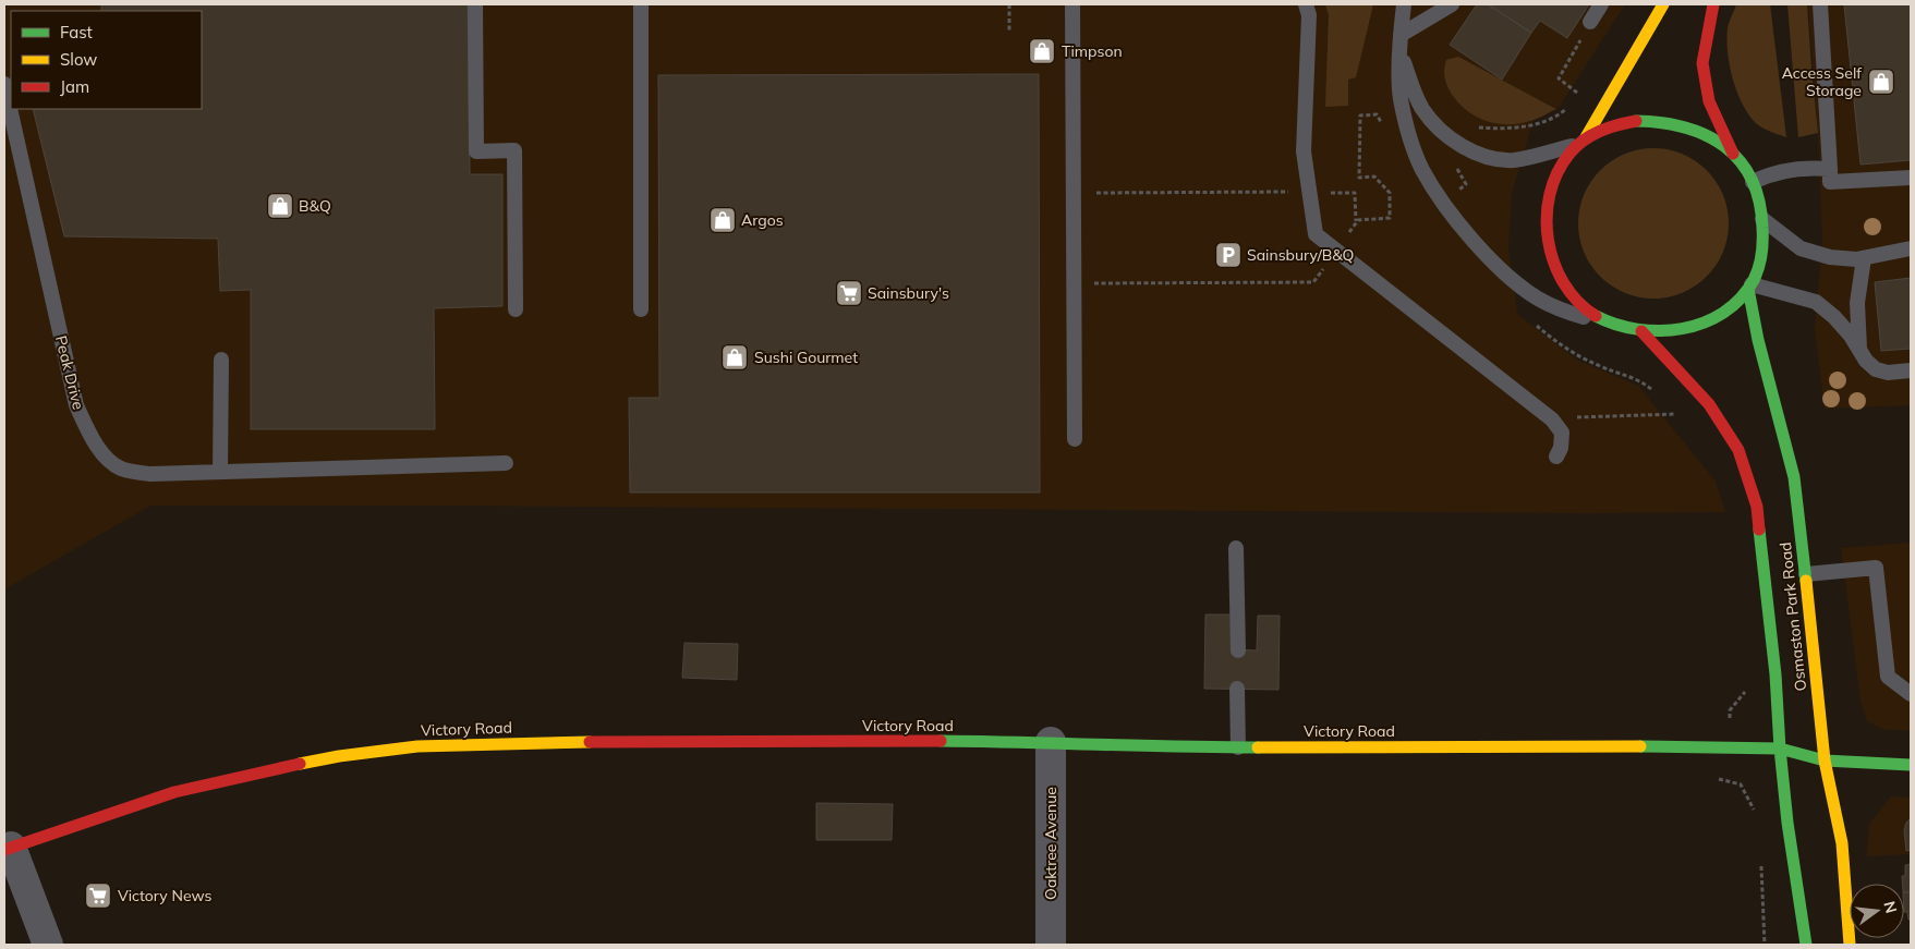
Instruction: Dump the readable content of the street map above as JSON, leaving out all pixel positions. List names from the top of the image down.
{
  "streets": {
    "main road": ["Osmaston Park Road", "Victory Road"],
    "street": ["Oaktree Avenue"],
    "lane": ["Peak Drive"]
  },
  "crossings": [
    ["Osmaston Park Road", "Victory Road"],
    ["Victory Road", "Oaktree Avenue"]
  ],
  "places": {
    "shop": [
      "Timpson",
      "Access Self Storage",
      "B&Q",
      "Argos",
      "Sushi Gourmet"
    ],
    "parking": ["Sainsbury/B&Q"],
    "supermarket": ["Sainsbury's", "Victory News"]
  },
  "legend": ["Fast", "Slow", "Jam"],
  "north": "right"
}
